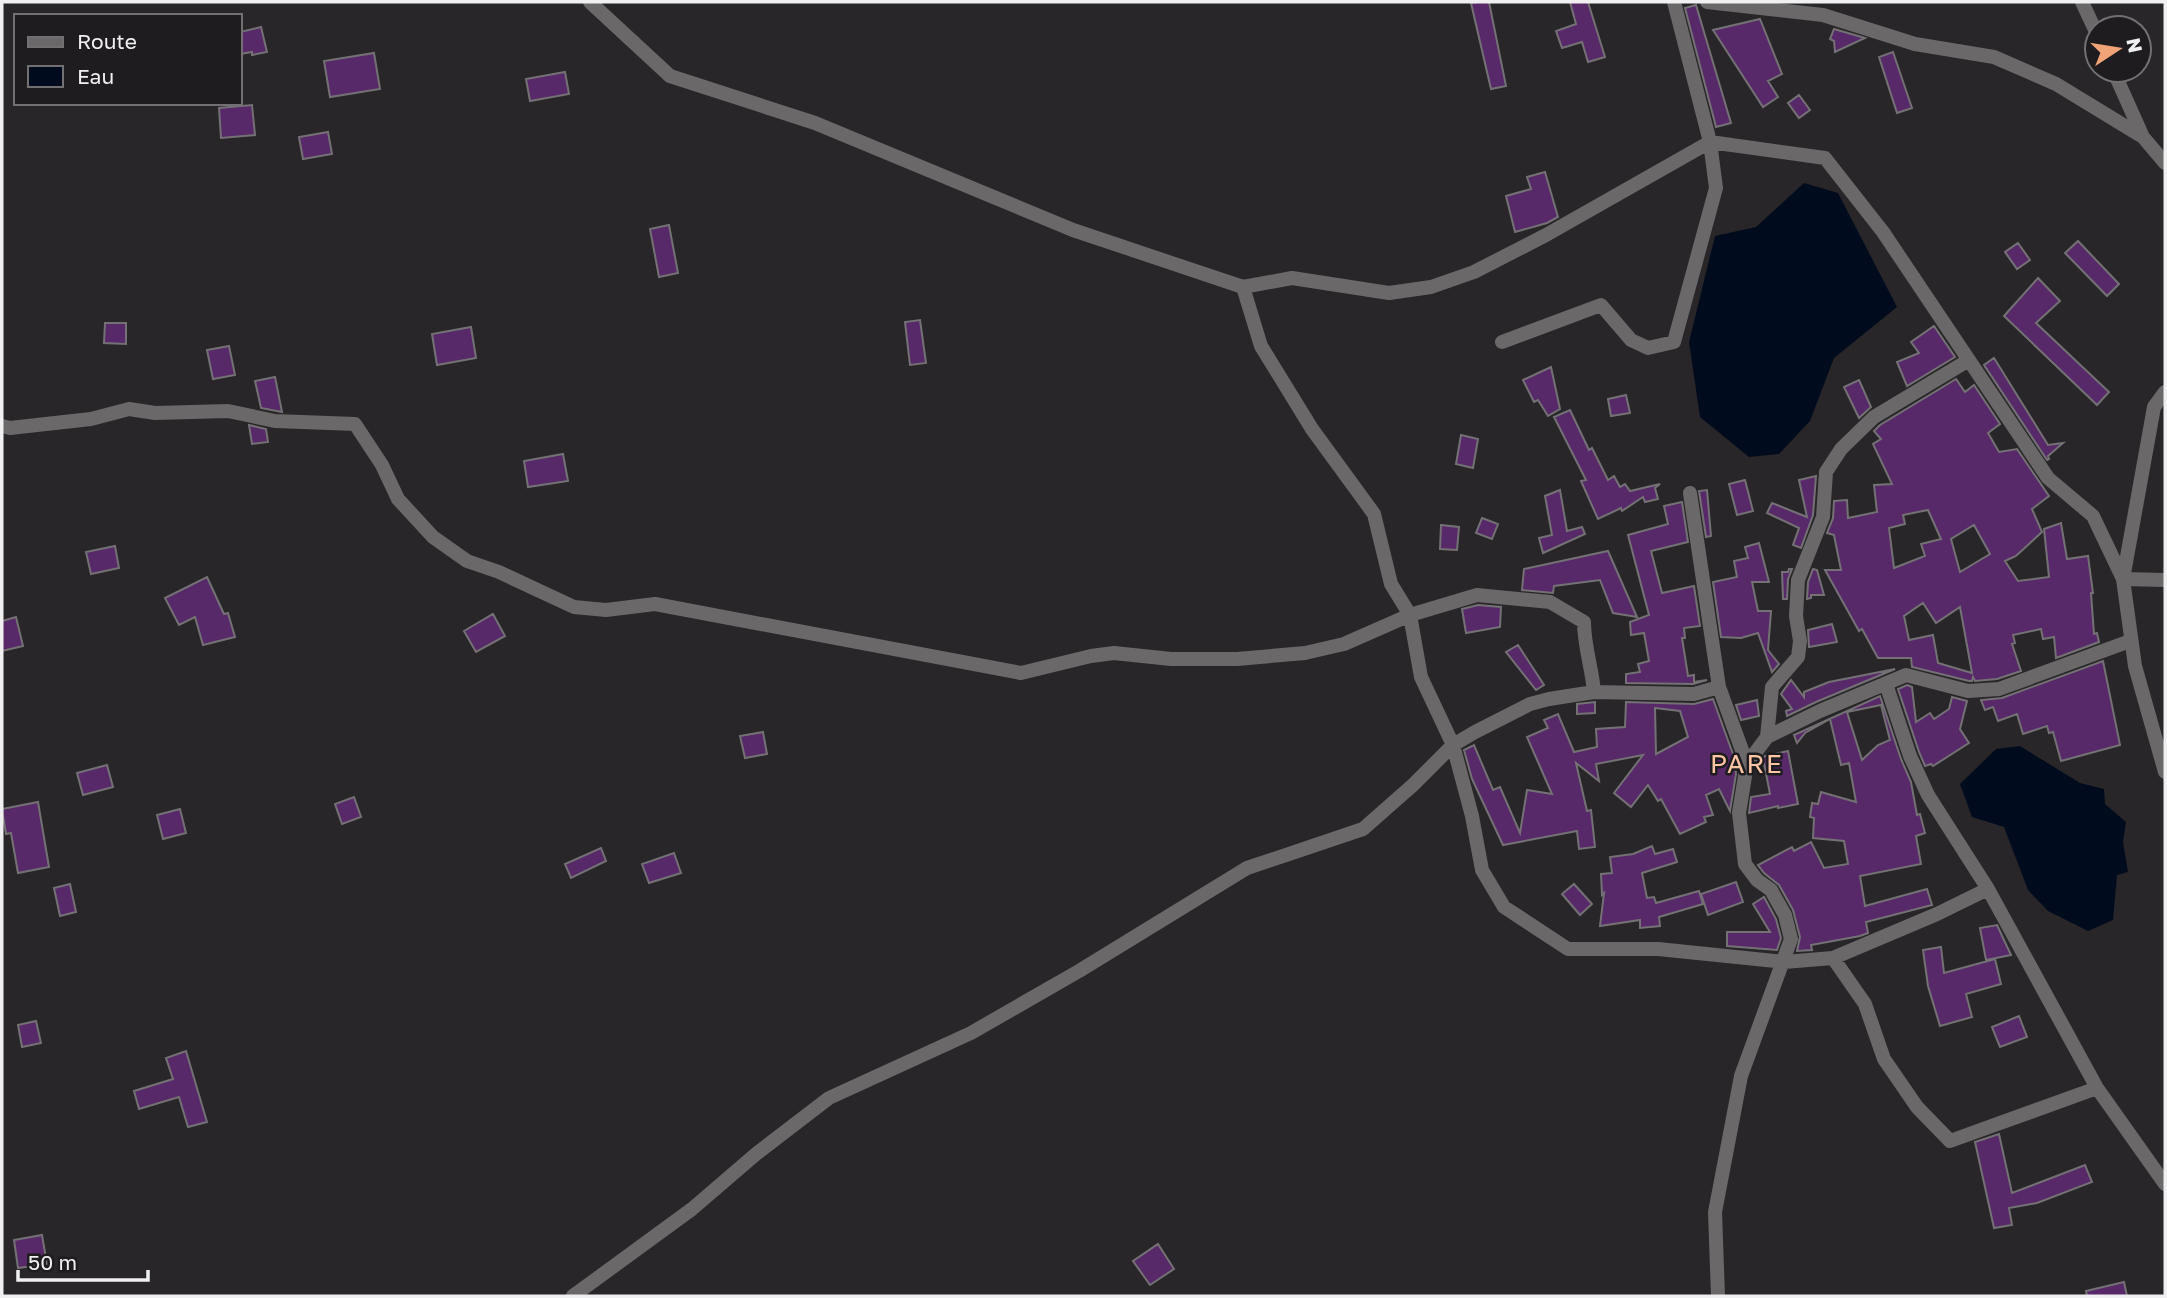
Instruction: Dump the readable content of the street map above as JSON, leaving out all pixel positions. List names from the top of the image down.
{
  "districts": ["PARE"],
  "legend": ["Route", "Eau"],
  "scale_bar": "50 m",
  "north": "right"
}
